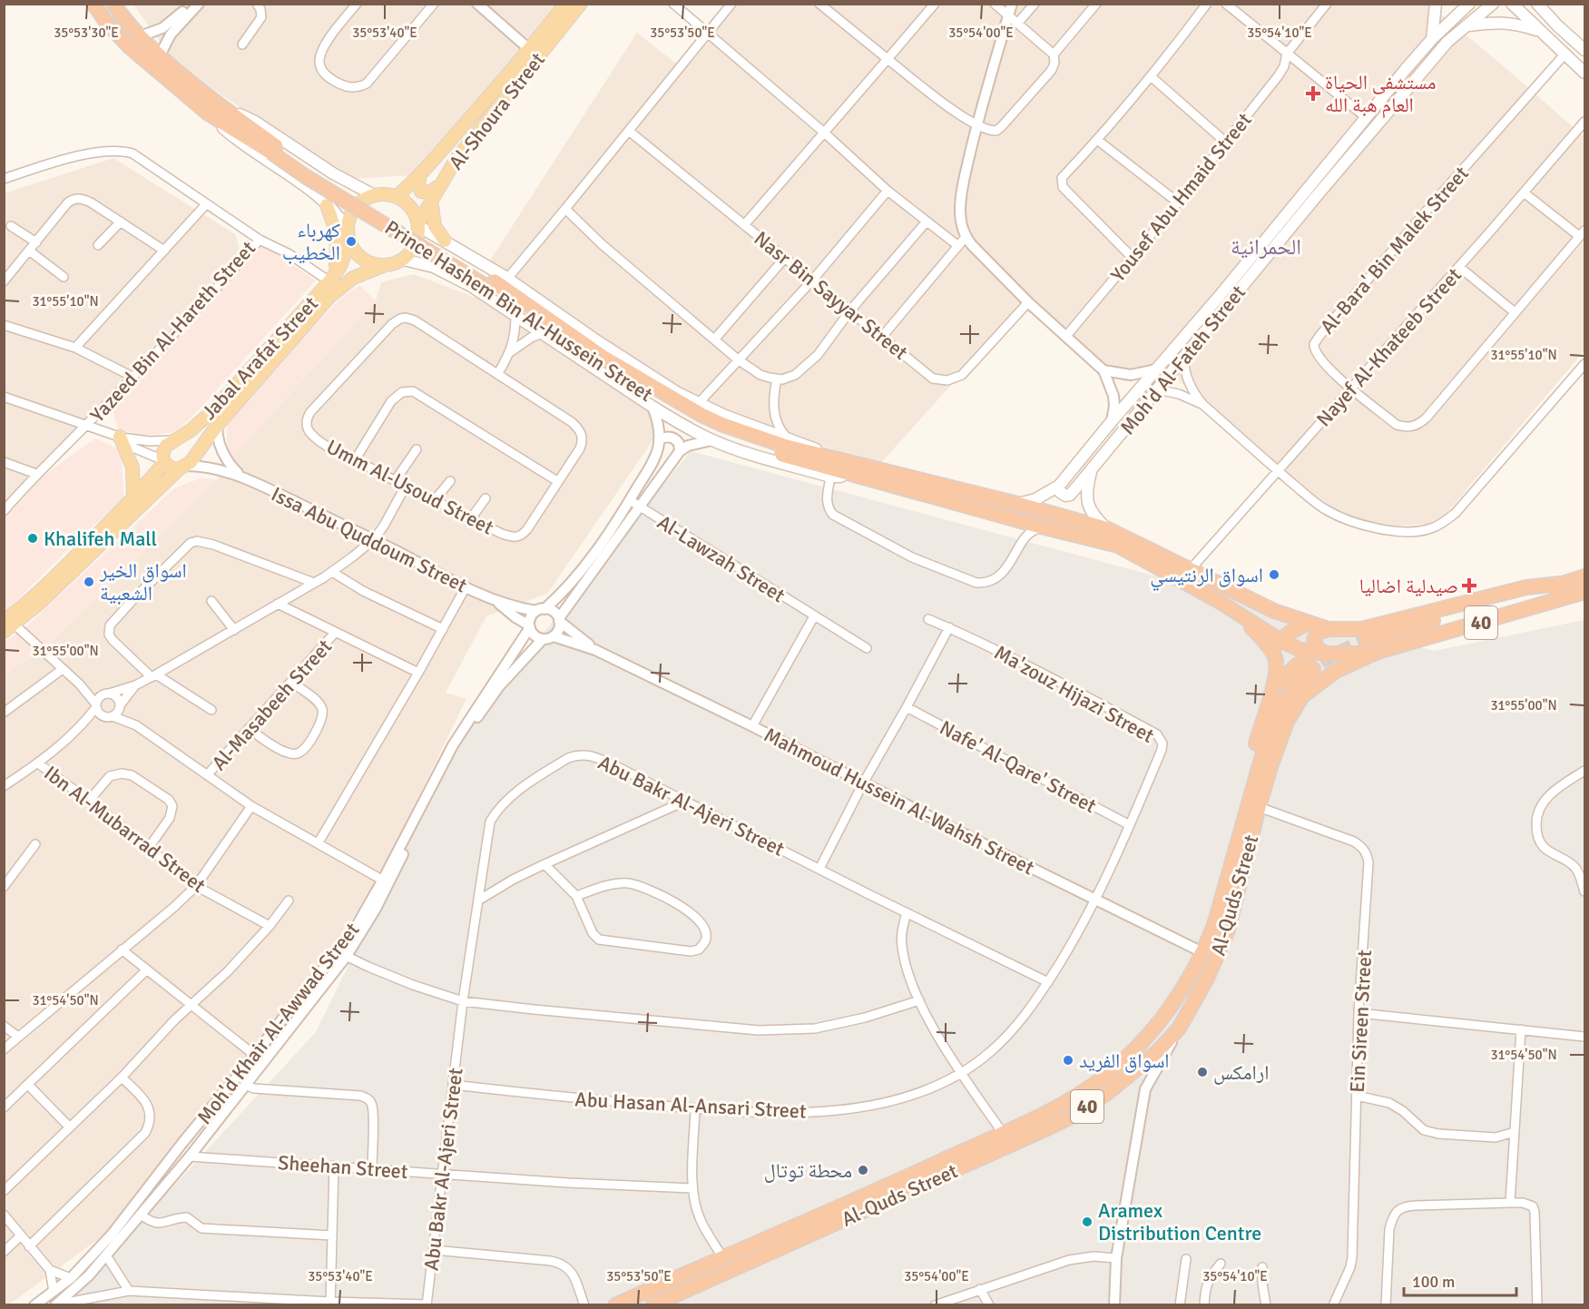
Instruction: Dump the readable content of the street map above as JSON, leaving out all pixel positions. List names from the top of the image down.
{
  "streets": {
    "highway": ["Prince Hashem Bin Al-Hussein Street", "40", "Al-Quds Street"],
    "main road": ["Al-Shoura Street", "Jabal Arafat Street", "Moh'd Al-Fateh Street"],
    "street": [
      "Yousef Abu Hmaid Street",
      "Al-Bara' Bin Malek Street",
      "Nasr Bin Sayyar Street",
      "Yazeed Bin Al-Hareth Street",
      "Nayef Al-Khateeb Street",
      "Umm Al-Usoud Street",
      "Issa Abu Quddoum Street",
      "Al-Lawzah Street",
      "Ma'zouz Hijazi Street",
      "Al-Masabeeh Street",
      "Nafe' Al-Qare' Street",
      "Mahmoud Hussein Al-Wahsh Street",
      "Abu Bakr Al-Ajeri Street",
      "Ibn Al-Mubarrad Street",
      "Ein Sireen Street",
      "Moh'd Khair Al-Awwad Street",
      "Abu Hasan Al-Ansari Street",
      "Sheehan Street"
    ]
  },
  "crossings": [
    ["Al-Shoura Street", "Prince Hashem Bin Al-Hussein Street"],
    ["Al-Shoura Street", "Jabal Arafat Street"],
    ["Al-Bara' Bin Malek Street", "Nayef Al-Khateeb Street"],
    ["Prince Hashem Bin Al-Hussein Street", "Nayef Al-Khateeb Street"],
    ["Prince Hashem Bin Al-Hussein Street", "Jabal Arafat Street"],
    ["Prince Hashem Bin Al-Hussein Street", "Moh'd Al-Fateh Street"],
    ["Prince Hashem Bin Al-Hussein Street", "Al-Quds Street"],
    ["Nayef Al-Khateeb Street", "Moh'd Al-Fateh Street"],
    ["Jabal Arafat Street", "Issa Abu Quddoum Street"],
    ["Issa Abu Quddoum Street", "Mahmoud Hussein Al-Wahsh Street"],
    ["Issa Abu Quddoum Street", "Moh'd Khair Al-Awwad Street"],
    ["Ma'zouz Hijazi Street", "Nafe' Al-Qare' Street"],
    ["Ma'zouz Hijazi Street", "Mahmoud Hussein Al-Wahsh Street"],
    ["Ma'zouz Hijazi Street", "Abu Hasan Al-Ansari Street"],
    ["Mahmoud Hussein Al-Wahsh Street", "Al-Quds Street"],
    ["Mahmoud Hussein Al-Wahsh Street", "Moh'd Khair Al-Awwad Street"],
    ["Mahmoud Hussein Al-Wahsh Street", "Abu Hasan Al-Ansari Street"],
    ["Abu Bakr Al-Ajeri Street", "Moh'd Khair Al-Awwad Street"],
    ["Abu Bakr Al-Ajeri Street", "Abu Hasan Al-Ansari Street"],
    ["Abu Bakr Al-Ajeri Street", "Sheehan Street"],
    ["Al-Quds Street", "Ein Sireen Street"],
    ["Moh'd Khair Al-Awwad Street", "Sheehan Street"]
  ],
  "districts": ["الحمرانية"],
  "places": {
    "health": ["مستشفى الحياة العام هبة الله", "صيدلية اضاليا"],
    "other": [
      "كهرباء الخطيب",
      "Khalifeh Mall",
      "اسواق الرنتيسي",
      "اسواق الخير الشعبية",
      "اسواق الفريد",
      "ارامكس",
      "محطة توتال",
      "Aramex Distribution Centre"
    ]
  },
  "scale_bar": "100 m",
  "coordinates": [
    "35°53'30\"E",
    "35°53'40\"E",
    "35°53'50\"E",
    "35°54'00\"E",
    "35°54'10\"E",
    "31°55'10\"N",
    "31°55'00\"N",
    "31°54'50\"N"
  ]
}
